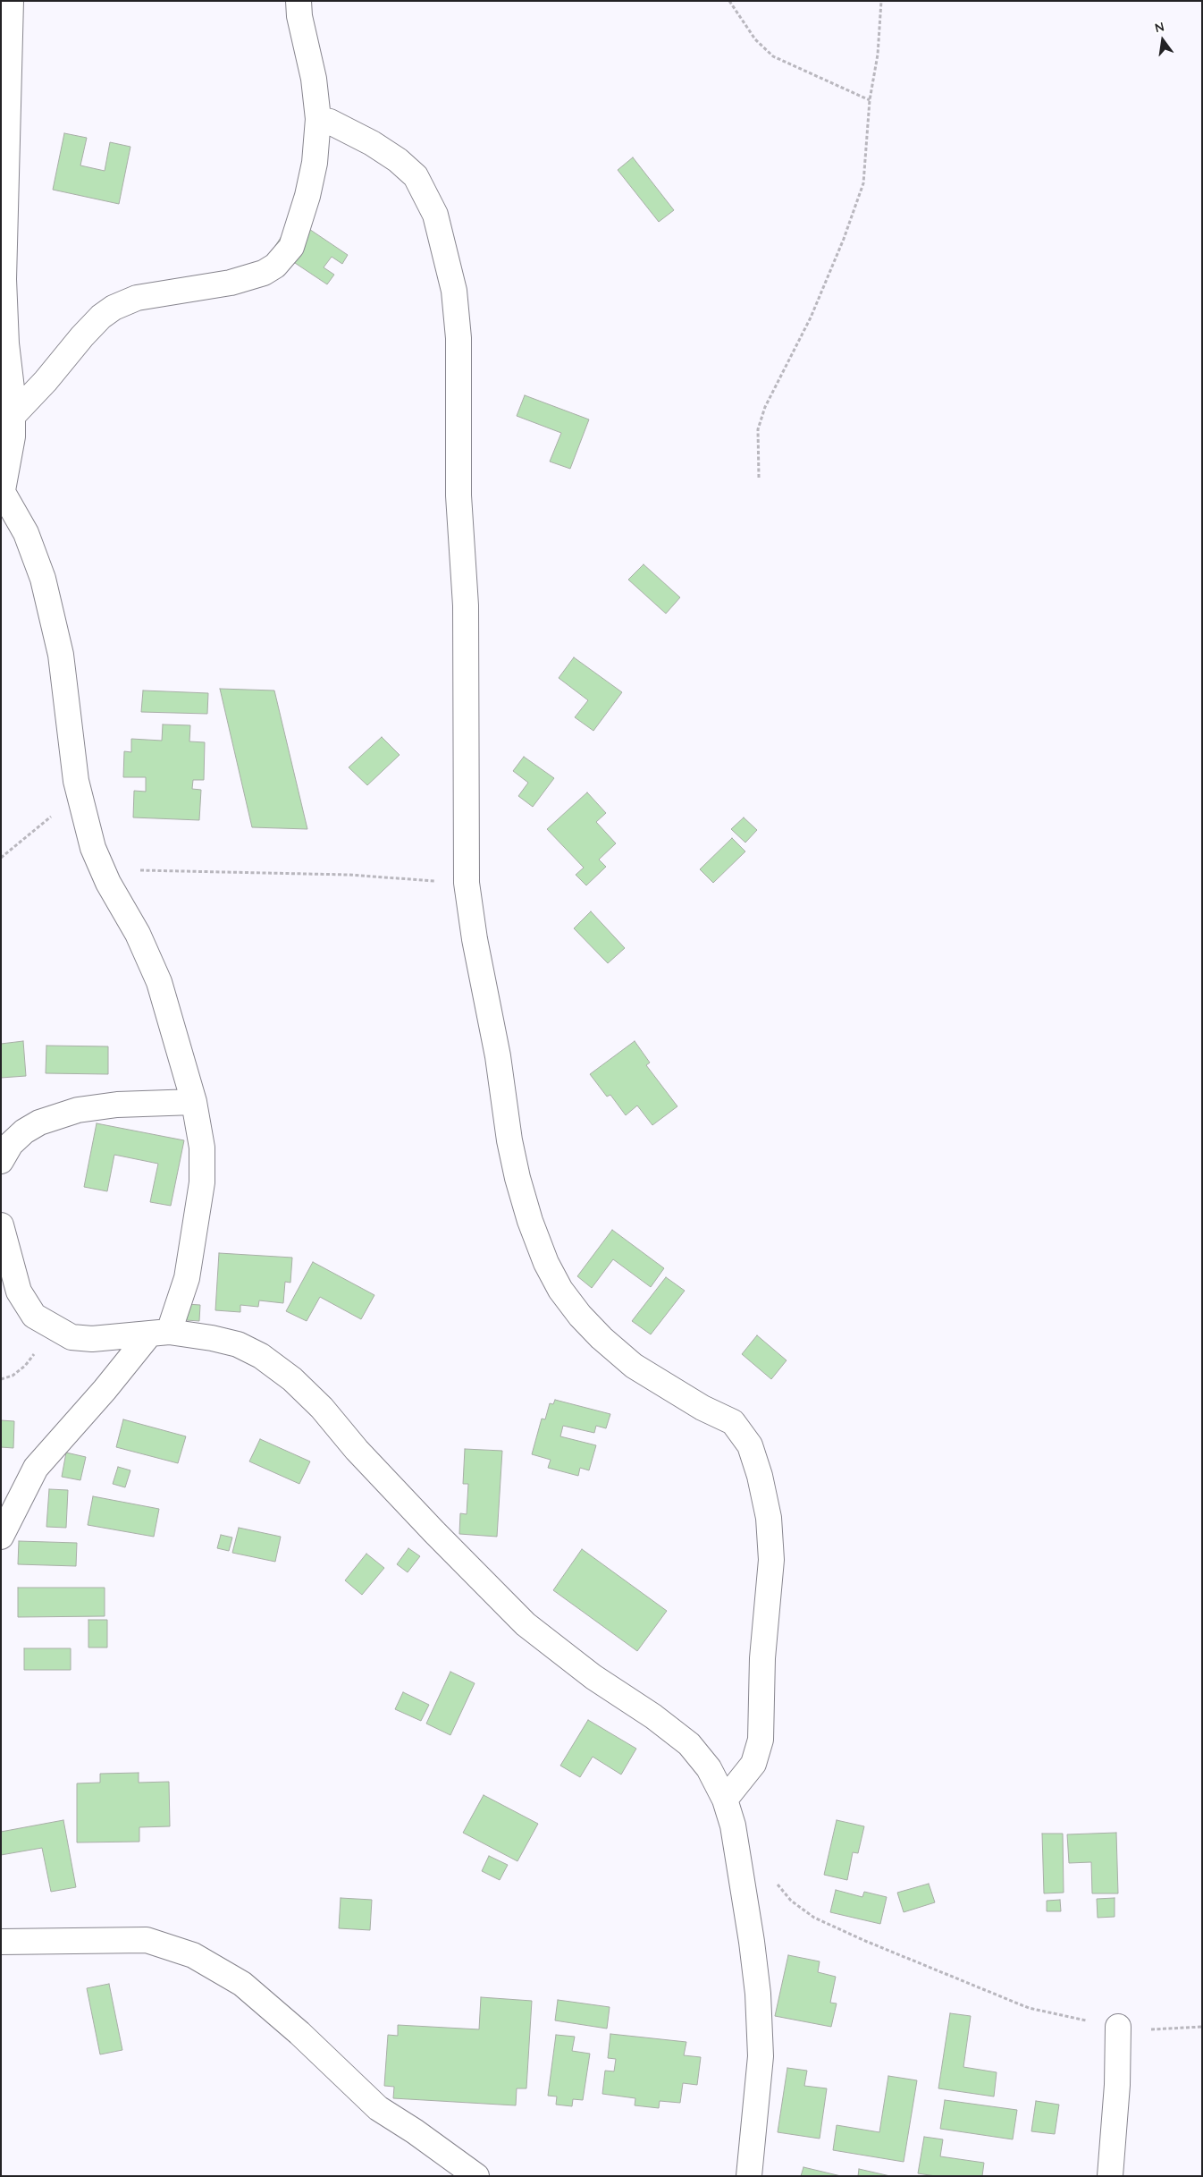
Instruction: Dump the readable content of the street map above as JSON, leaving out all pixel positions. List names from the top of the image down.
{
  "north": "top"
}
